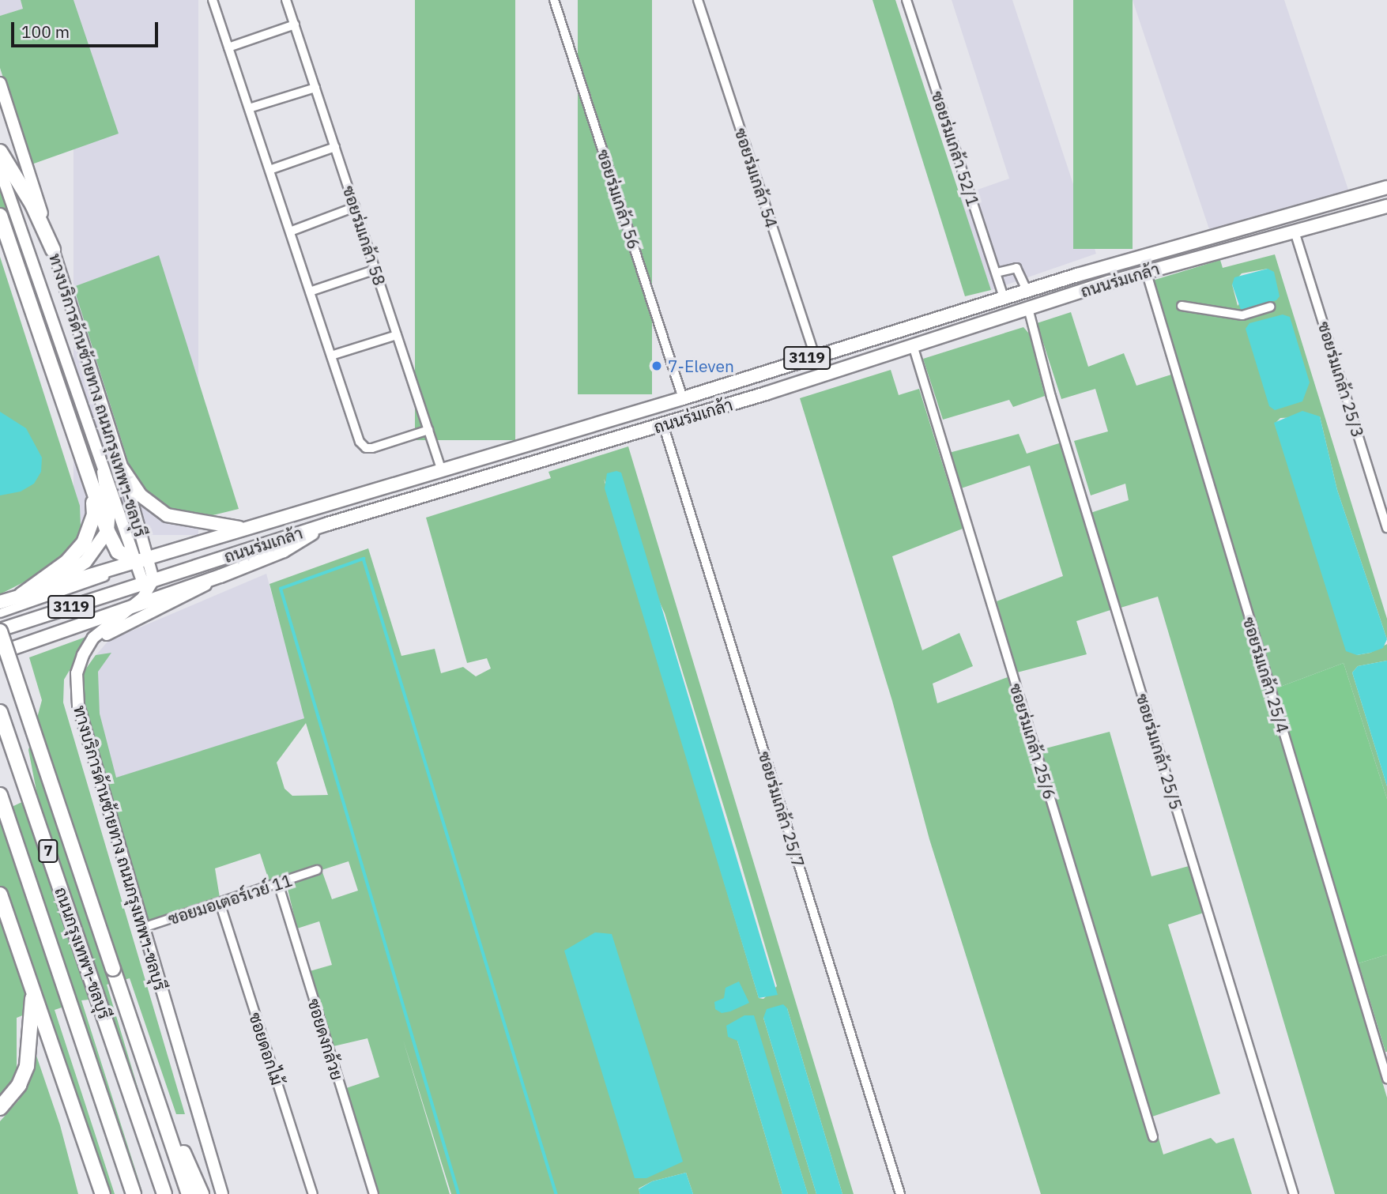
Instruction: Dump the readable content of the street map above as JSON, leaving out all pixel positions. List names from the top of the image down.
{
  "streets": {
    "highway": ["7", "ถนนกรุงเทพฯ-ชลบุรี"],
    "main road": ["ถนนร่มเกล้า", "3119", "ทางบริการด้านซ้ายทาง ถนนกรุงเทพฯ-ชลบุรี"],
    "street": [
      "ซอยร่มเกล้า 52/1",
      "ซอยร่มเกล้า 54",
      "ซอยร่มเกล้า 56",
      "ซอยร่มเกล้า 58",
      "ซอยร่มเกล้า 25/3",
      "ซอยร่มเกล้า 25/4",
      "ซอยร่มเกล้า 25/6",
      "ซอยร่มเกล้า 25/5",
      "ซอยร่มเกล้า 25/7",
      "ซอยมอเตอร์เวย์ 11",
      "ซอยดงกล้วย",
      "ซอยดอกไม้"
    ]
  },
  "crossings": [
    ["ซอยร่มเกล้า 52/1", "ถนนร่มเกล้า"],
    ["ซอยร่มเกล้า 54", "ถนนร่มเกล้า"],
    ["ซอยร่มเกล้า 56", "ถนนร่มเกล้า"],
    ["ซอยร่มเกล้า 58", "ถนนร่มเกล้า"],
    ["ถนนร่มเกล้า", "ซอยร่มเกล้า 25/3"],
    ["ถนนร่มเกล้า", "ทางบริการด้านซ้ายทาง ถนนกรุงเทพฯ-ชลบุรี"],
    ["ถนนร่มเกล้า", "ซอยร่มเกล้า 25/4"],
    ["ถนนร่มเกล้า", "ซอยร่มเกล้า 25/6"],
    ["ถนนร่มเกล้า", "ซอยร่มเกล้า 25/5"],
    ["ถนนร่มเกล้า", "ซอยร่มเกล้า 25/7"],
    ["ทางบริการด้านซ้ายทาง ถนนกรุงเทพฯ-ชลบุรี", "ซอยมอเตอร์เวย์ 11"],
    ["ซอยมอเตอร์เวย์ 11", "ซอยดงกล้วย"],
    ["ซอยมอเตอร์เวย์ 11", "ซอยดอกไม้"]
  ],
  "places": ["7-Eleven"],
  "scale_bar": "100 m"
}
